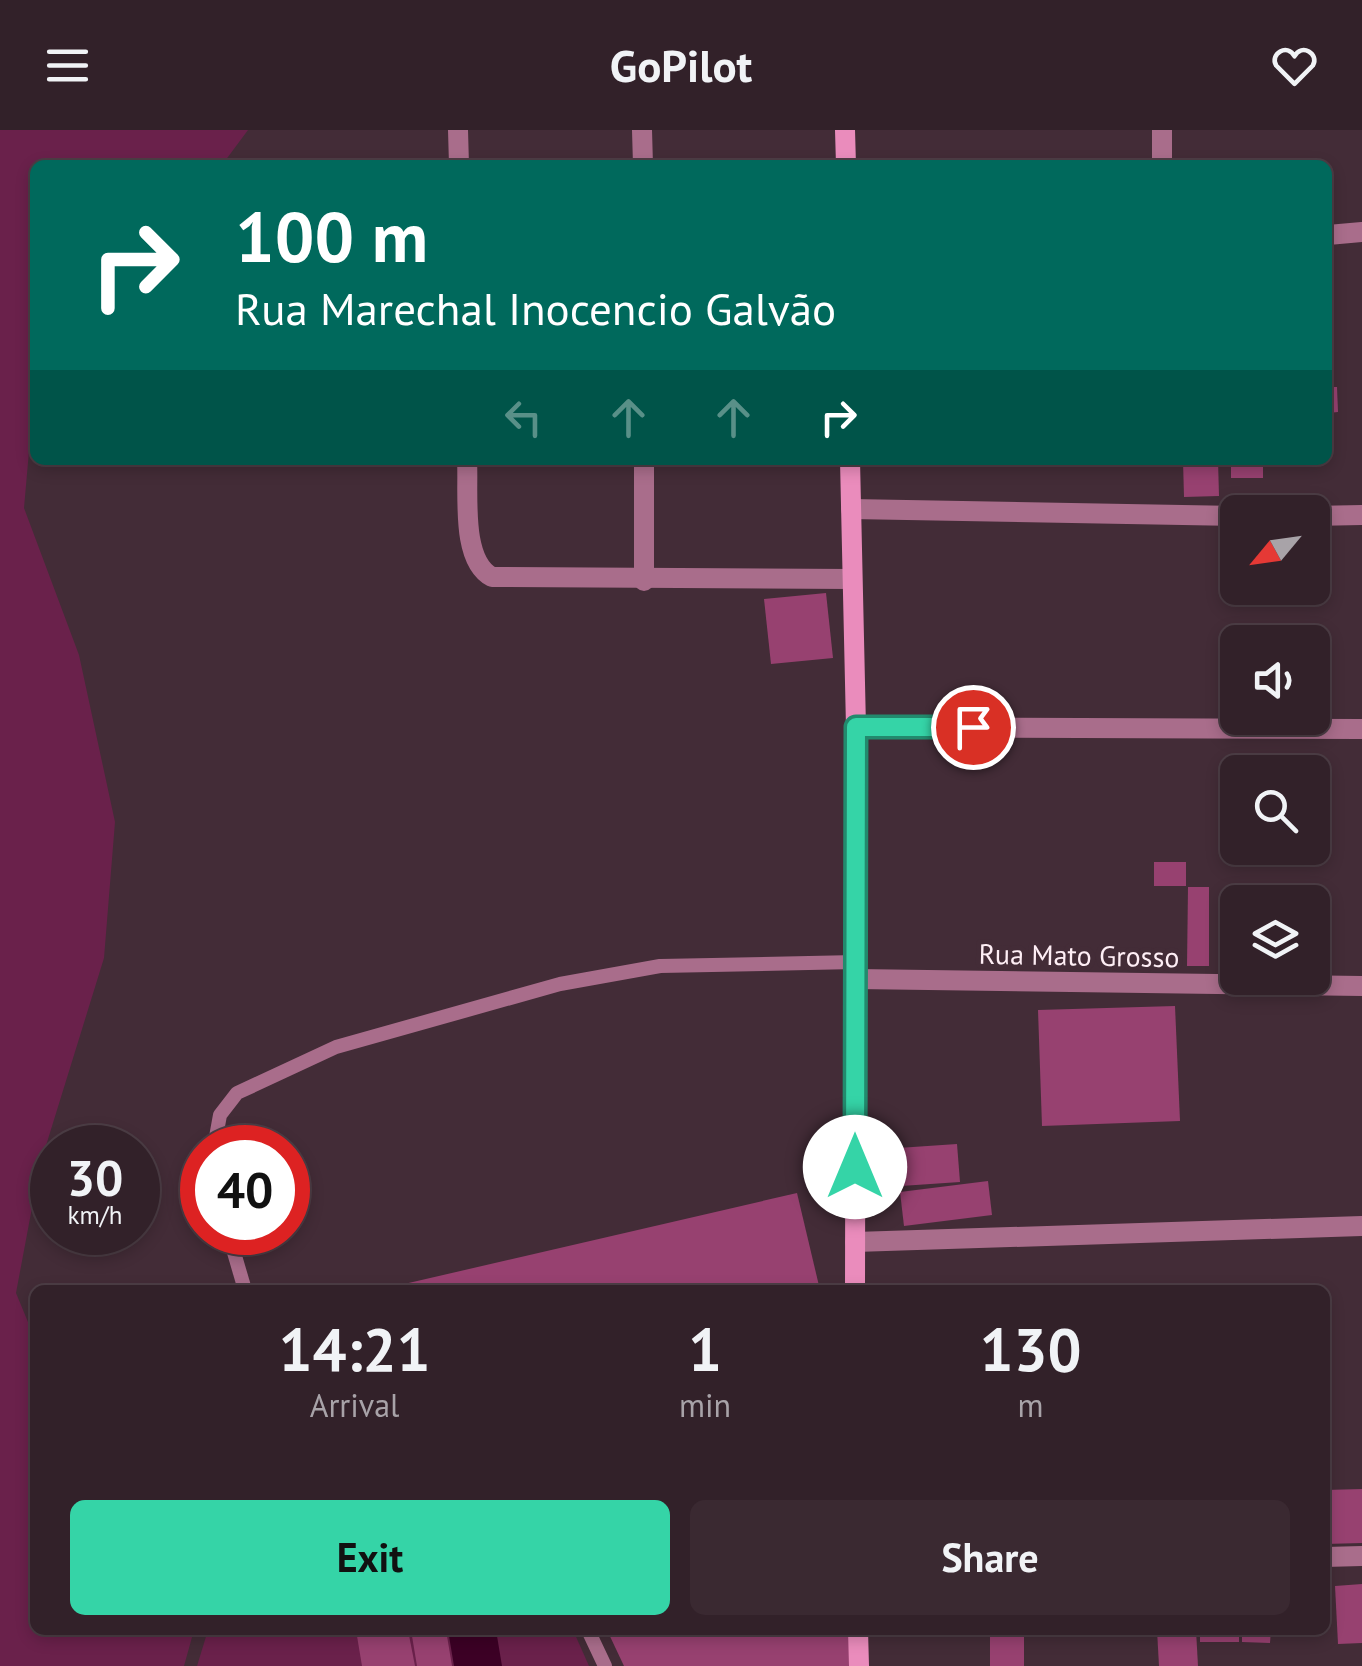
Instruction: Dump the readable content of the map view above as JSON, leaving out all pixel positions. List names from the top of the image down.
{
  "streets": {
    "street": ["Rua Mato Grosso"]
  },
  "north": "bottom left",
  "page": {
    "header": "GoPilot",
    "turn": ["100 m", "Rua Marechal Inocencio Galvão"],
    "speed": "30 km/h",
    "limit": "40",
    "eta": [
      "14:21",
      "Arrival",
      "1",
      "min",
      "130",
      "m"
    ],
    "buttons": ["Exit", "Share"]
  }
}
